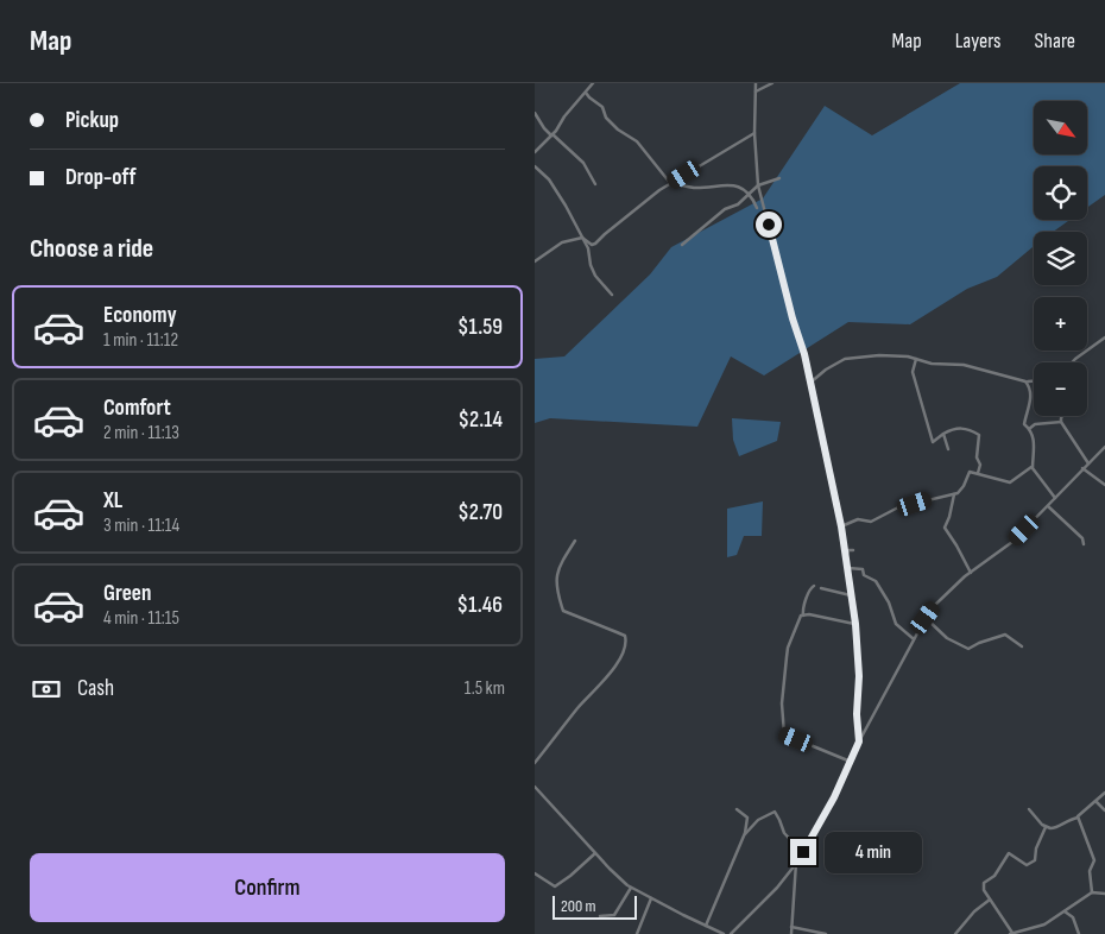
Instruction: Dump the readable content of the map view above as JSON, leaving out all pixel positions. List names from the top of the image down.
{
  "scale_bar": "200 m",
  "north": "bottom right",
  "page": {
    "header": "Map",
    "nav": ["Map", "Layers", "Share"],
    "banner": ["Pickup", "Drop-off"],
    "map_buttons": ["+", "−"],
    "heading": "Choose a ride",
    "list": [
      {
        "name": "Economy",
        "note": "1 min · 11:12",
        "value": "$1.59"
      },
      {
        "name": "Comfort",
        "note": "2 min · 11:13",
        "value": "$2.14"
      },
      {
        "name": "XL",
        "note": "3 min · 11:14",
        "value": "$2.70"
      },
      {
        "name": "Green",
        "note": "4 min · 11:15",
        "value": "$1.46"
      }
    ],
    "pay": ["Cash", "1.5 km"],
    "bubble": "4 min",
    "buttons": "Confirm",
    "scale": "200 m"
  }
}
